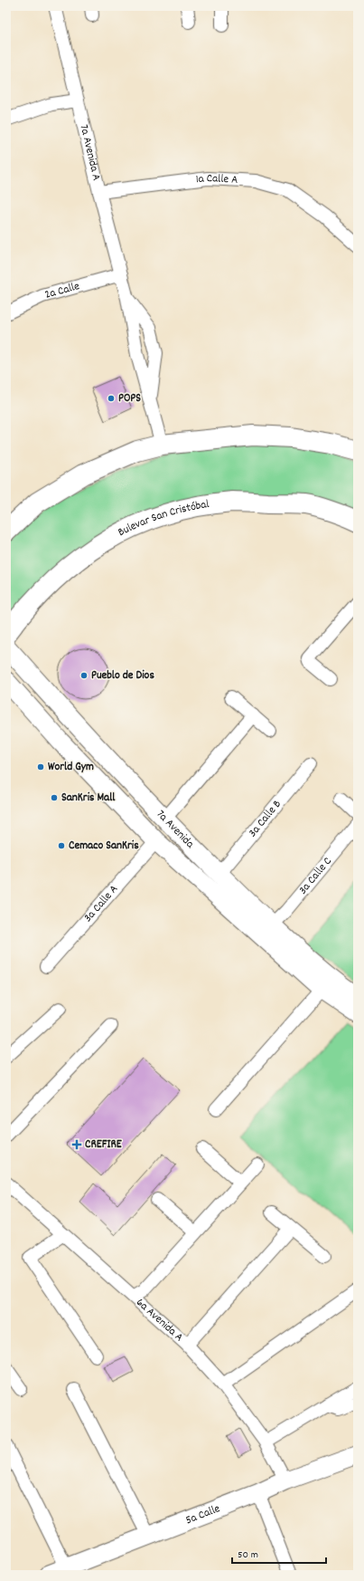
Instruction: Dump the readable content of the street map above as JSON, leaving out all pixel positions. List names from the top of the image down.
{
  "streets": {
    "main road": ["Bulevar San Cristóbal"],
    "street": [
      "7a Avenida A",
      "1a Calle A",
      "2a Calle",
      "3a Calle B",
      "7a Avenida",
      "3a Calle C",
      "3a Calle A",
      "6a Avenida A",
      "5a Calle"
    ]
  },
  "crossings": [
    ["7a Avenida A", "1a Calle A"],
    ["7a Avenida A", "2a Calle"],
    ["3a Calle B", "7a Avenida"],
    ["7a Avenida", "3a Calle C"],
    ["7a Avenida", "3a Calle A"],
    ["6a Avenida A", "5a Calle"]
  ],
  "places": {
    "other": [
      "POPS",
      "Pueblo de Dios",
      "World Gym",
      "SanKris Mall",
      "Cemaco SanKris"
    ],
    "health": ["CREFIRE"]
  },
  "scale_bar": "50 m"
}
